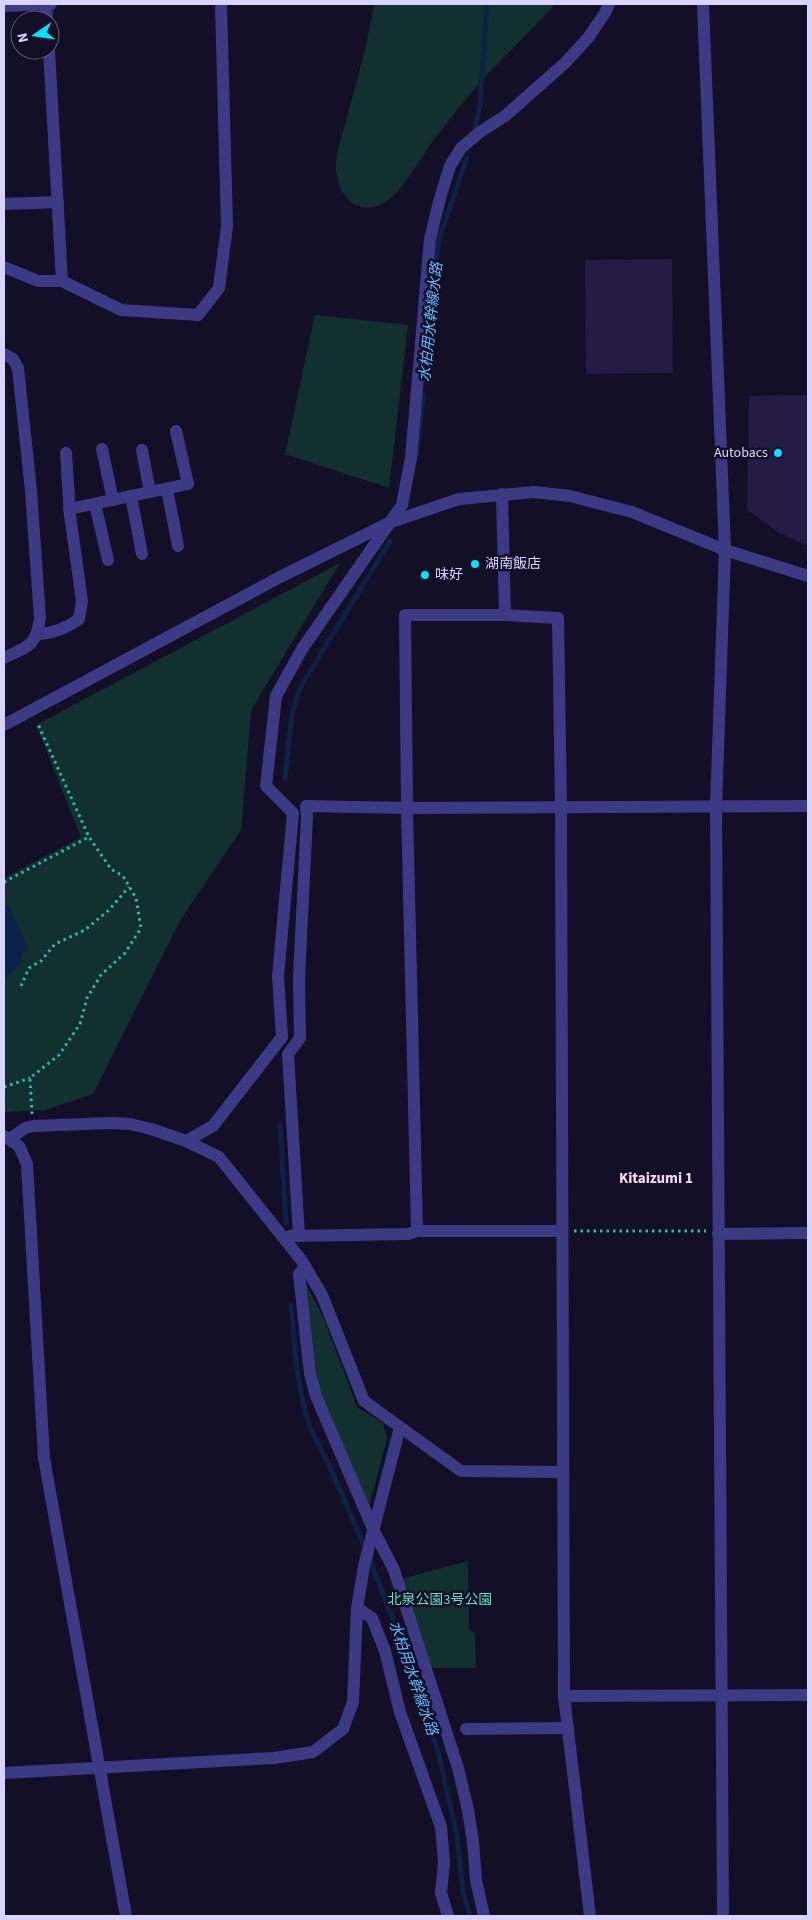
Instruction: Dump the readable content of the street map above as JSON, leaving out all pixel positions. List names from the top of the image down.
{
  "districts": ["Kitaizumi 1"],
  "water": ["水柏用水幹線水路"],
  "parks": ["北泉公園3号公園"],
  "places": ["Autobacs", "湖南飯店", "味好"],
  "north": "left"
}
